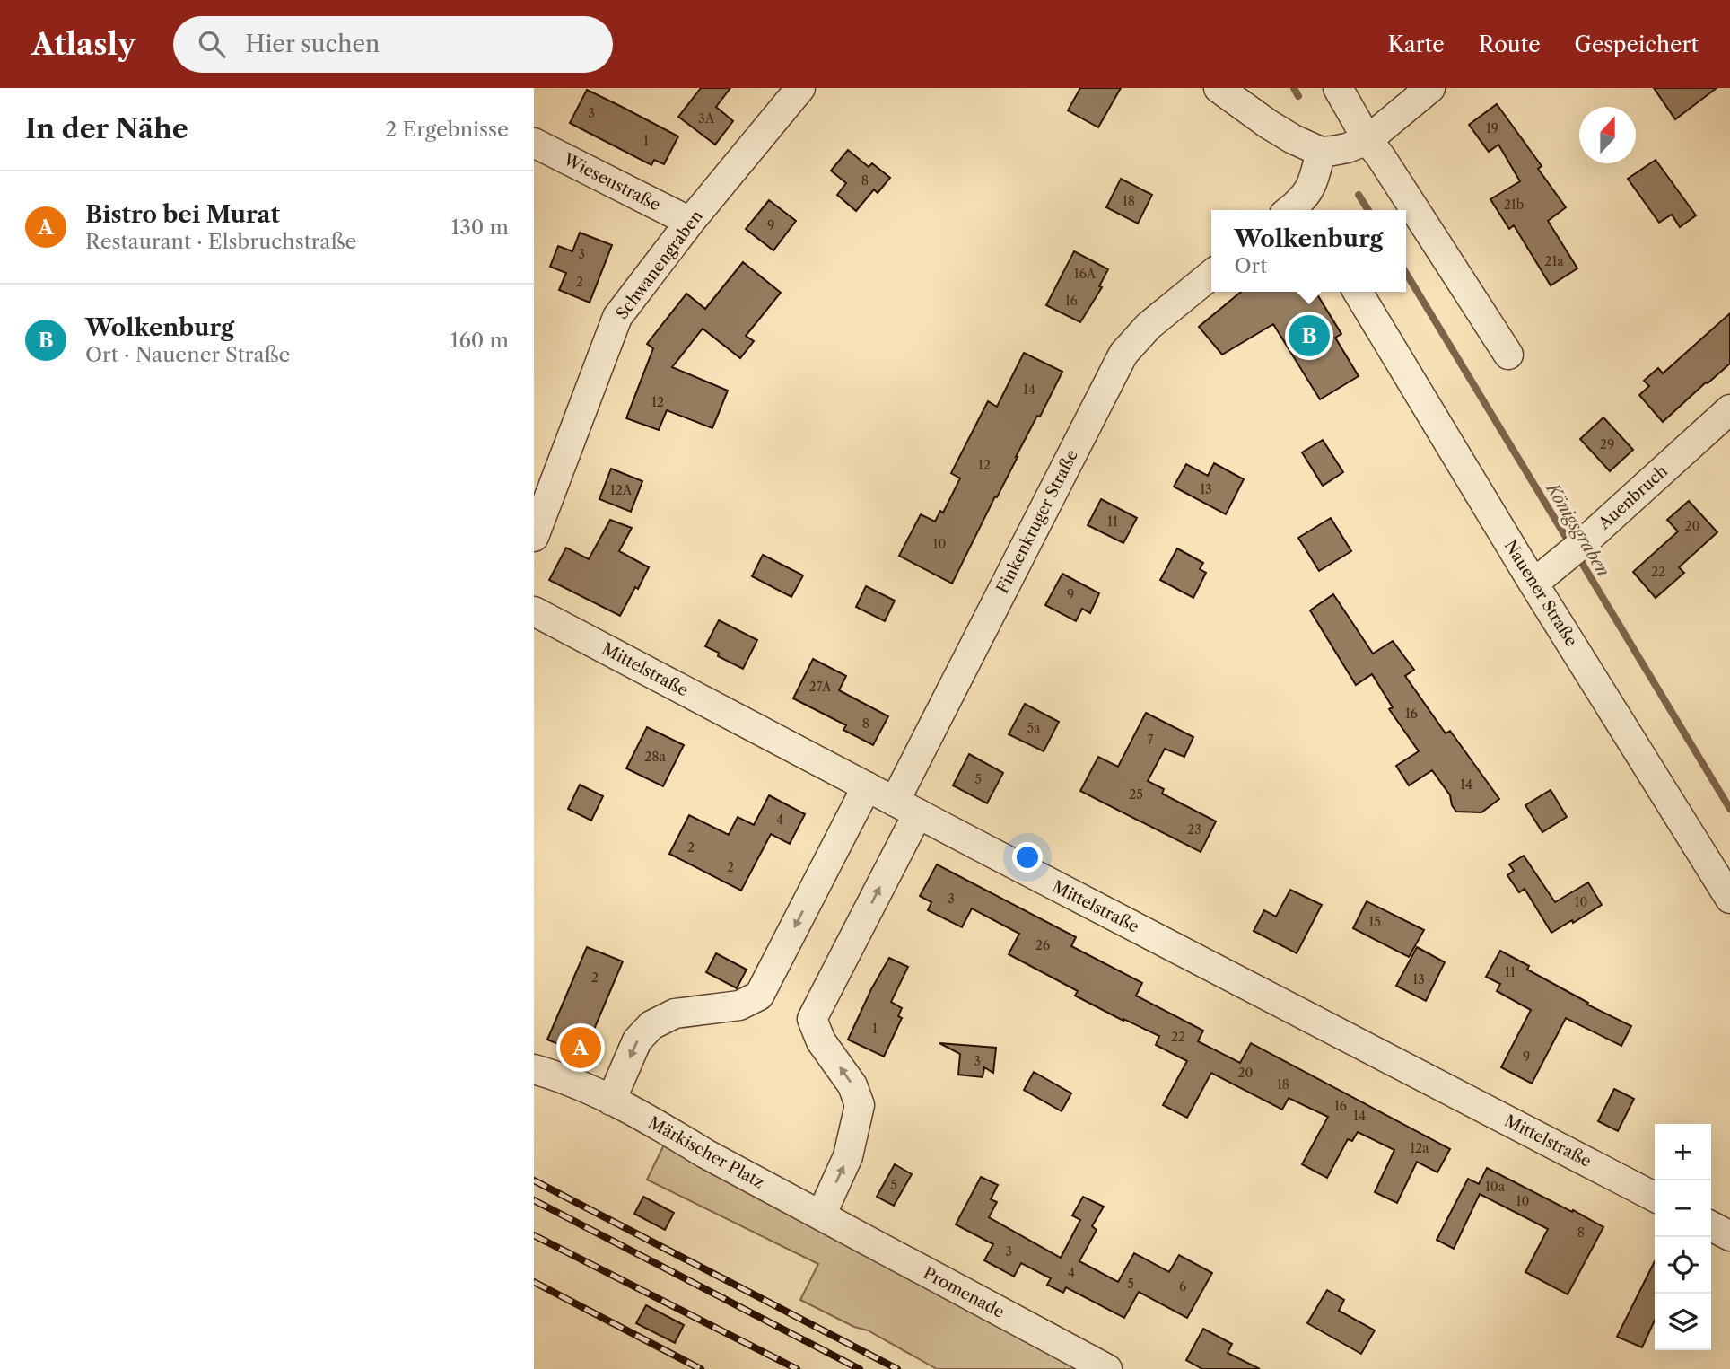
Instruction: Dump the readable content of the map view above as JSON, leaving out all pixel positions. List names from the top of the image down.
{
  "streets": {
    "street": [
      "Wiesenstraße",
      "Schwanengraben",
      "Auenbruch",
      "Finkenkruger Straße",
      "Nauener Straße",
      "Mittelstraße",
      "Märkischer Platz",
      "Promenade"
    ]
  },
  "crossings": [
    ["Wiesenstraße", "Schwanengraben"],
    ["Auenbruch", "Nauener Straße"],
    ["Finkenkruger Straße", "Mittelstraße"],
    ["Finkenkruger Straße", "Märkischer Platz"],
    ["Finkenkruger Straße", "Promenade"],
    ["Märkischer Platz", "Promenade"]
  ],
  "one_way": ["Finkenkruger Straße"],
  "water": ["Königsgraben"],
  "house_numbers": [
    "3",
    "3A",
    "19",
    "1",
    "8",
    "18",
    "21b",
    "9",
    "3",
    "21a",
    "16A",
    "2",
    "16",
    "14",
    "12",
    "29",
    "12",
    "13",
    "12A",
    "11",
    "20",
    "10",
    "22",
    "9",
    "27A",
    "16",
    "8",
    "5a",
    "7",
    "28a",
    "5",
    "14",
    "25",
    "4",
    "23",
    "2",
    "2",
    "3",
    "10",
    "15",
    "26",
    "11",
    "2",
    "13",
    "1",
    "22",
    "9",
    "3",
    "20",
    "18",
    "16",
    "14",
    "12a",
    "5",
    "10a",
    "10",
    "8",
    "3",
    "4",
    "5",
    "6"
  ],
  "north": "top",
  "page": {
    "header": "Atlasly",
    "search": "Hier suchen",
    "nav": ["Karte", "Route", "Gespeichert"],
    "heading": ["In der Nähe", "2 Ergebnisse"],
    "list": [
      {
        "mark": "A",
        "name": "Bistro bei Murat",
        "note": "Restaurant · Elsbruchstraße",
        "value": "130 m"
      },
      {
        "mark": "B",
        "name": "Wolkenburg",
        "note": "Ort · Nauener Straße",
        "value": "160 m"
      }
    ],
    "popup": ["Wolkenburg", "Ort"],
    "pins": ["B", "A"],
    "map_buttons": ["+", "−"]
  }
}
